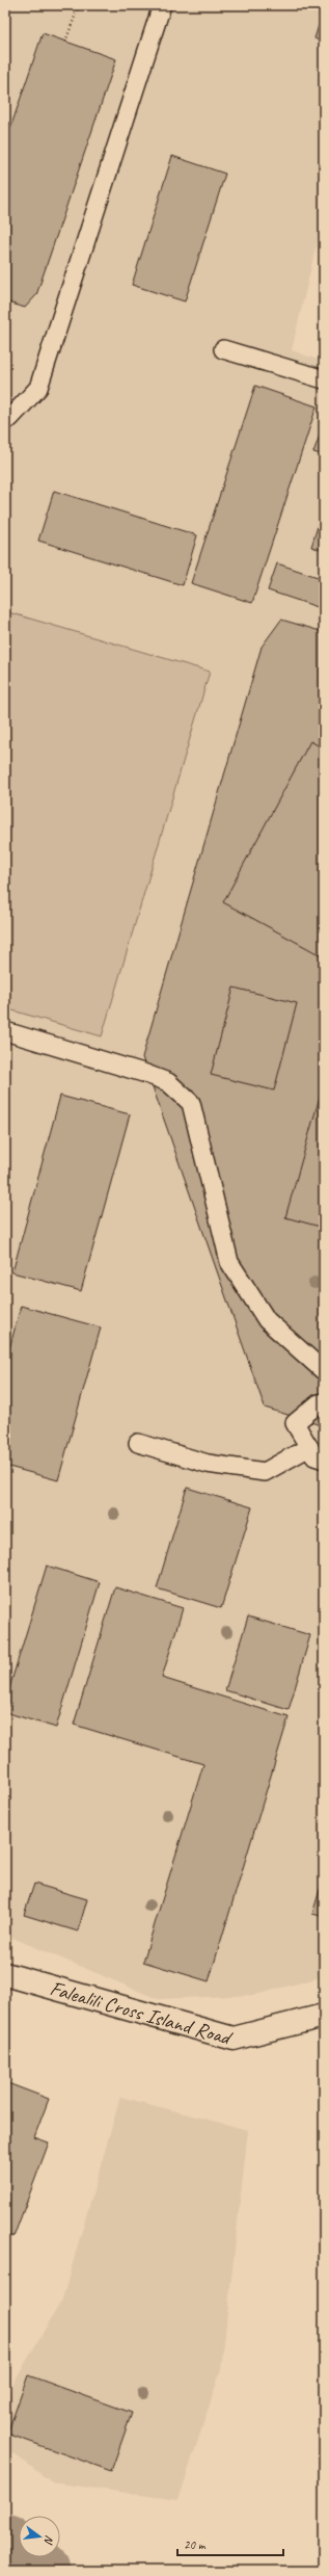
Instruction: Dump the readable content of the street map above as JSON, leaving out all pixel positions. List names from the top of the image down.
{
  "streets": {
    "main road": ["Falealili Cross Island Road"]
  },
  "scale_bar": "20 m",
  "north": "right"
}
